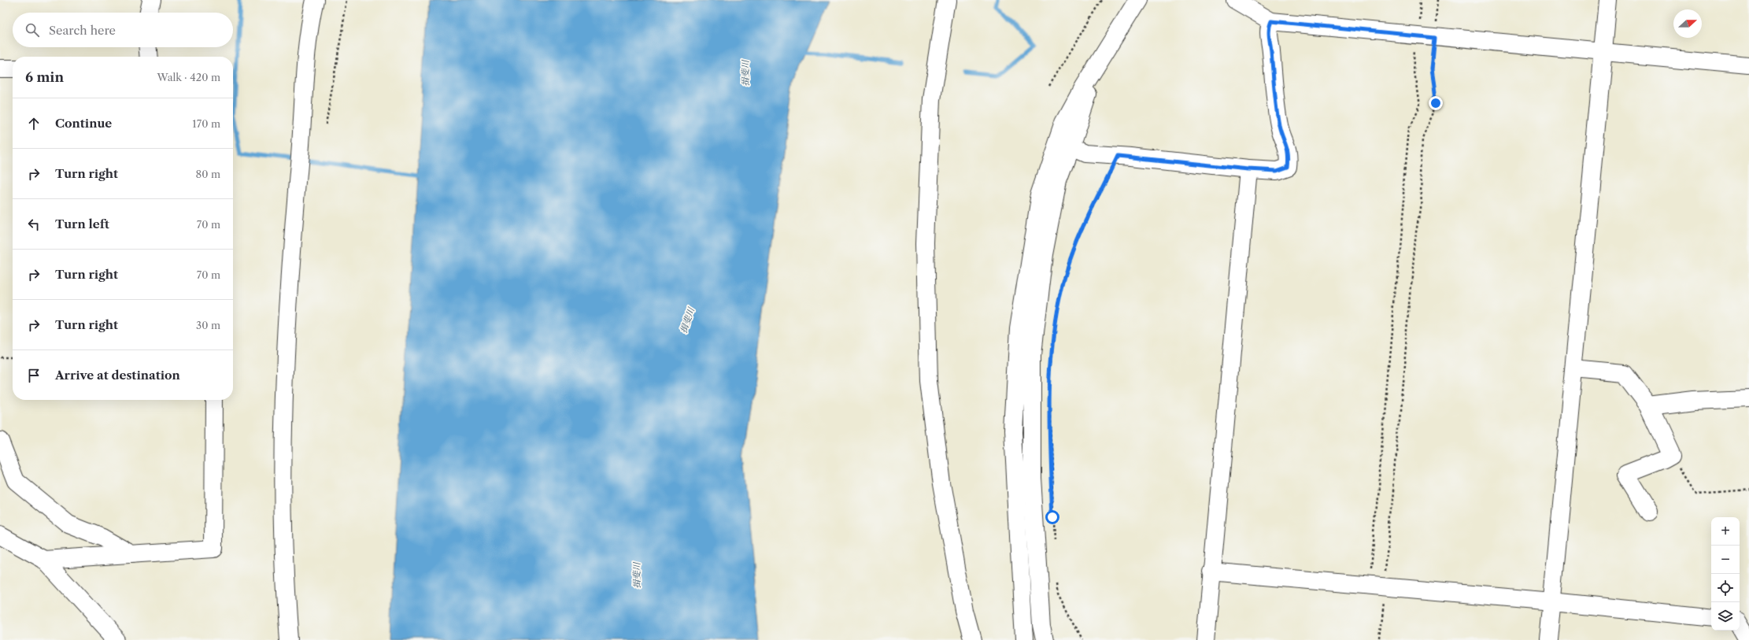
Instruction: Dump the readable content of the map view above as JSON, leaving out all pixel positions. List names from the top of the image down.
{
  "water": ["揖斐川"],
  "north": "right",
  "page": {
    "search": "Search here",
    "heading": ["6 min", "Walk · 420 m"],
    "list": [
      ["Continue", "170 m"],
      ["Turn right", "80 m"],
      ["Turn left", "70 m"],
      ["Turn right", "70 m"],
      ["Turn right", "30 m"],
      "Arrive at destination"
    ],
    "map_buttons": ["+", "−"]
  }
}
